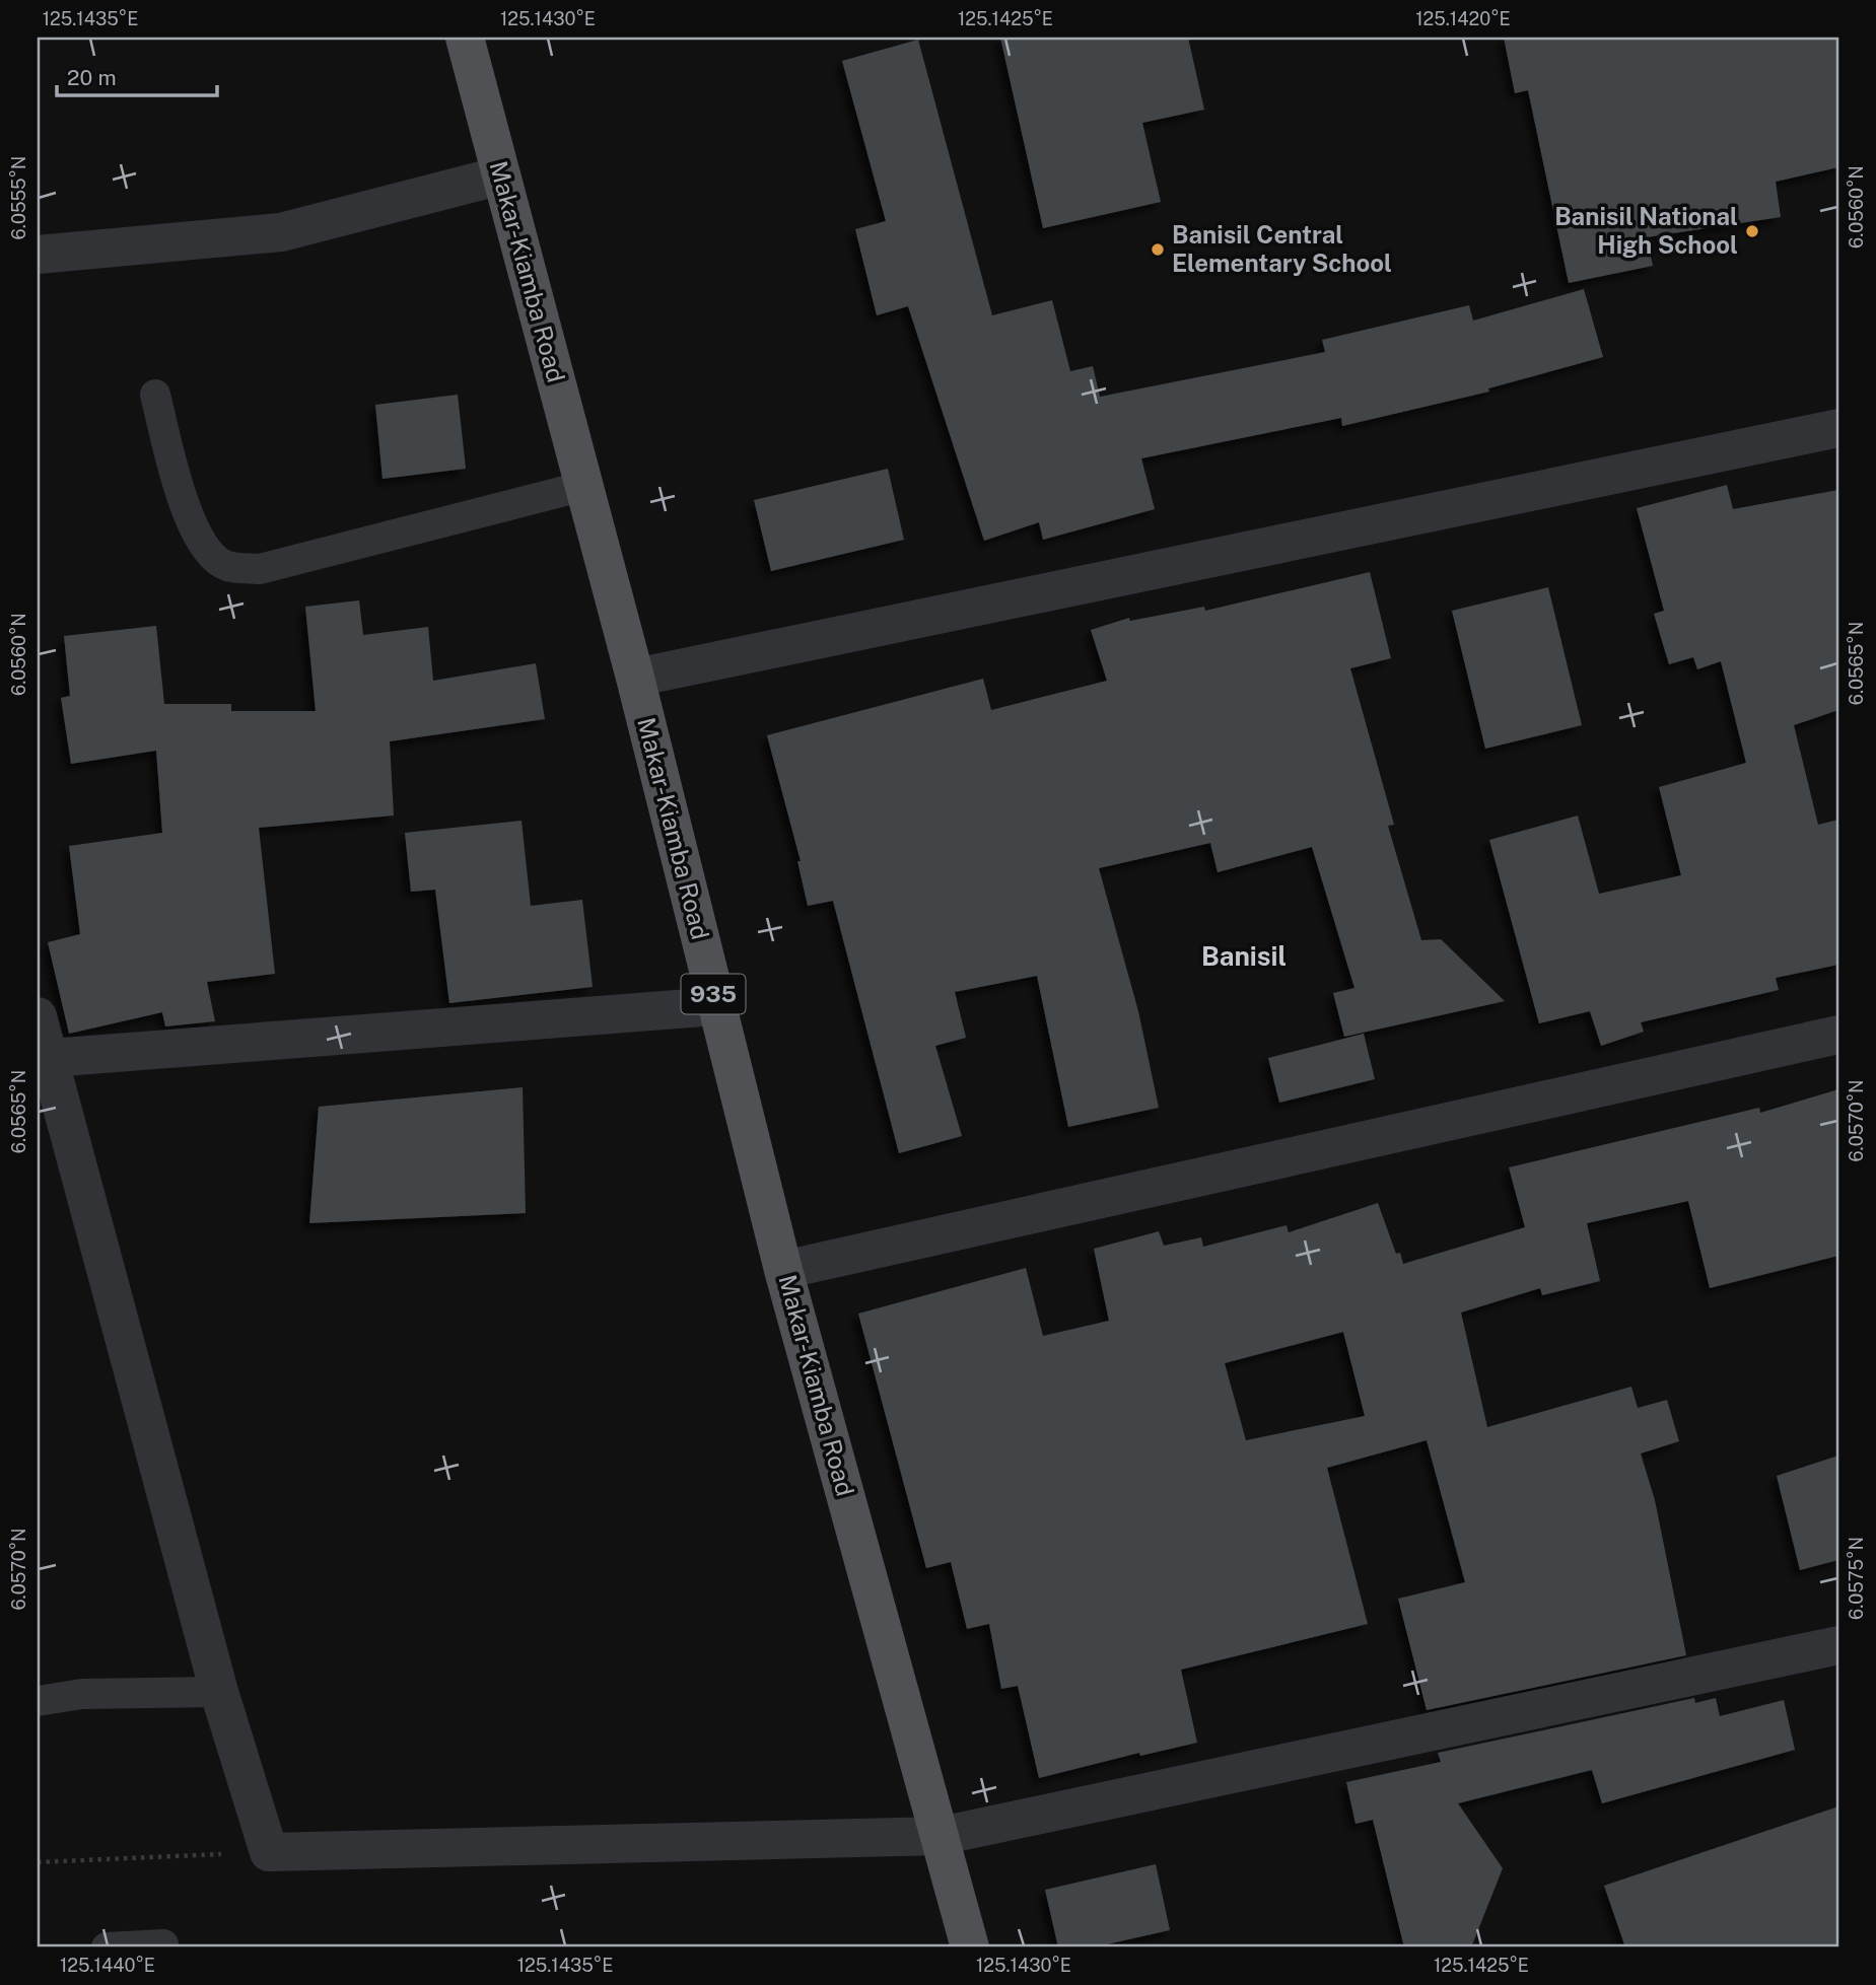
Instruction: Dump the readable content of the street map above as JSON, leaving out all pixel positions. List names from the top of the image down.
{
  "streets": {
    "main road": ["Makar-Kiamba Road", "935"]
  },
  "districts": ["Banisil"],
  "places": ["Banisil National High School", "Banisil Central Elementary School"],
  "scale_bar": "20 m",
  "coordinates": [
    "125.1435°E",
    "125.1430°E",
    "125.1425°E",
    "125.1420°E",
    "6.0555°N",
    "6.0560°N",
    "6.0565°N",
    "6.0570°N",
    "6.0575°N",
    "125.1440°E"
  ]
}
